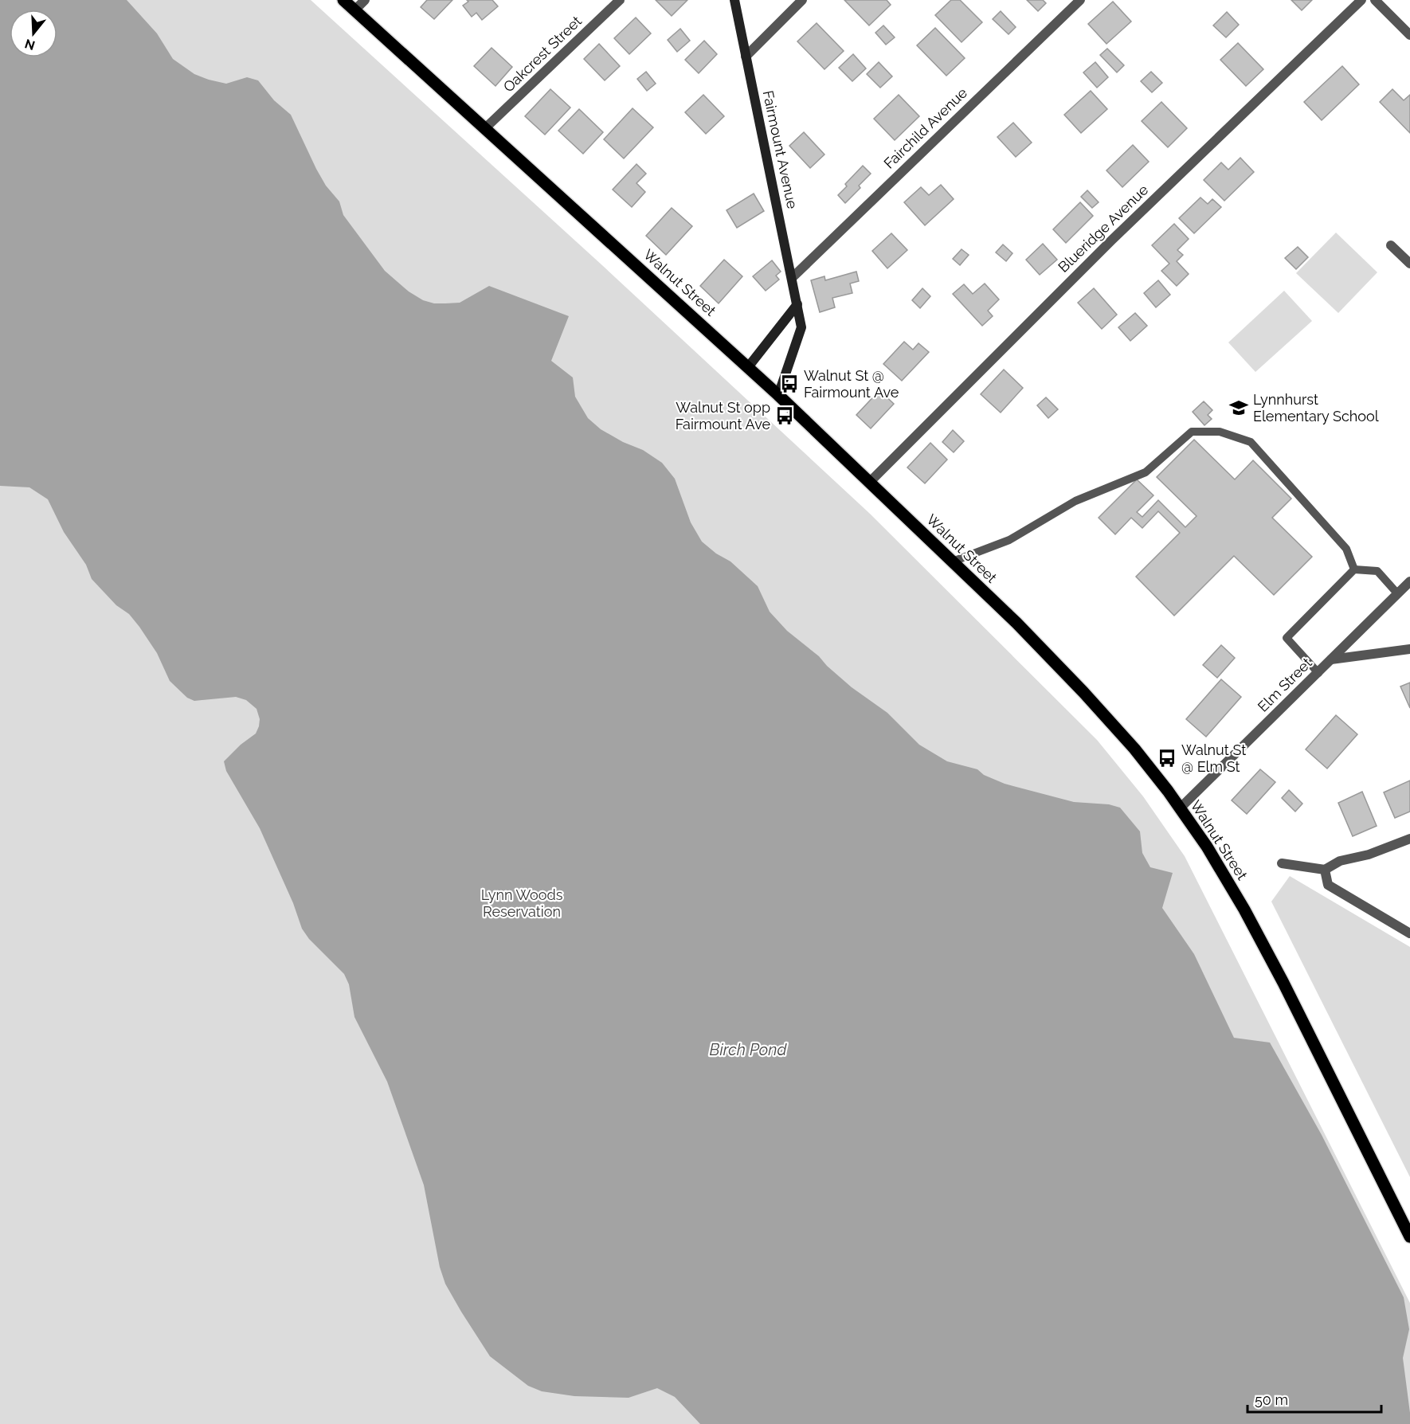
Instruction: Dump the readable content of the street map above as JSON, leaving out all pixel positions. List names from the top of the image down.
{
  "streets": {
    "main road": ["Walnut Street"],
    "street": [
      "Oakcrest Street",
      "Fairchild Avenue",
      "Fairmount Avenue",
      "Blueridge Avenue",
      "Elm Street"
    ]
  },
  "crossings": [
    ["Oakcrest Street", "Walnut Street"],
    ["Fairchild Avenue", "Fairmount Avenue"],
    ["Fairmount Avenue", "Walnut Street"],
    ["Blueridge Avenue", "Walnut Street"],
    ["Walnut Street", "Elm Street"]
  ],
  "water": ["Birch Pond"],
  "parks": ["Lynn Woods Reservation"],
  "places": {
    "bus stop": ["Walnut St @ Fairmount Ave", "Walnut St opp Fairmount Ave", "Walnut St @ Elm St"],
    "school or university": ["Lynnhurst Elementary School"]
  },
  "scale_bar": "50 m",
  "north": "bottom"
}
